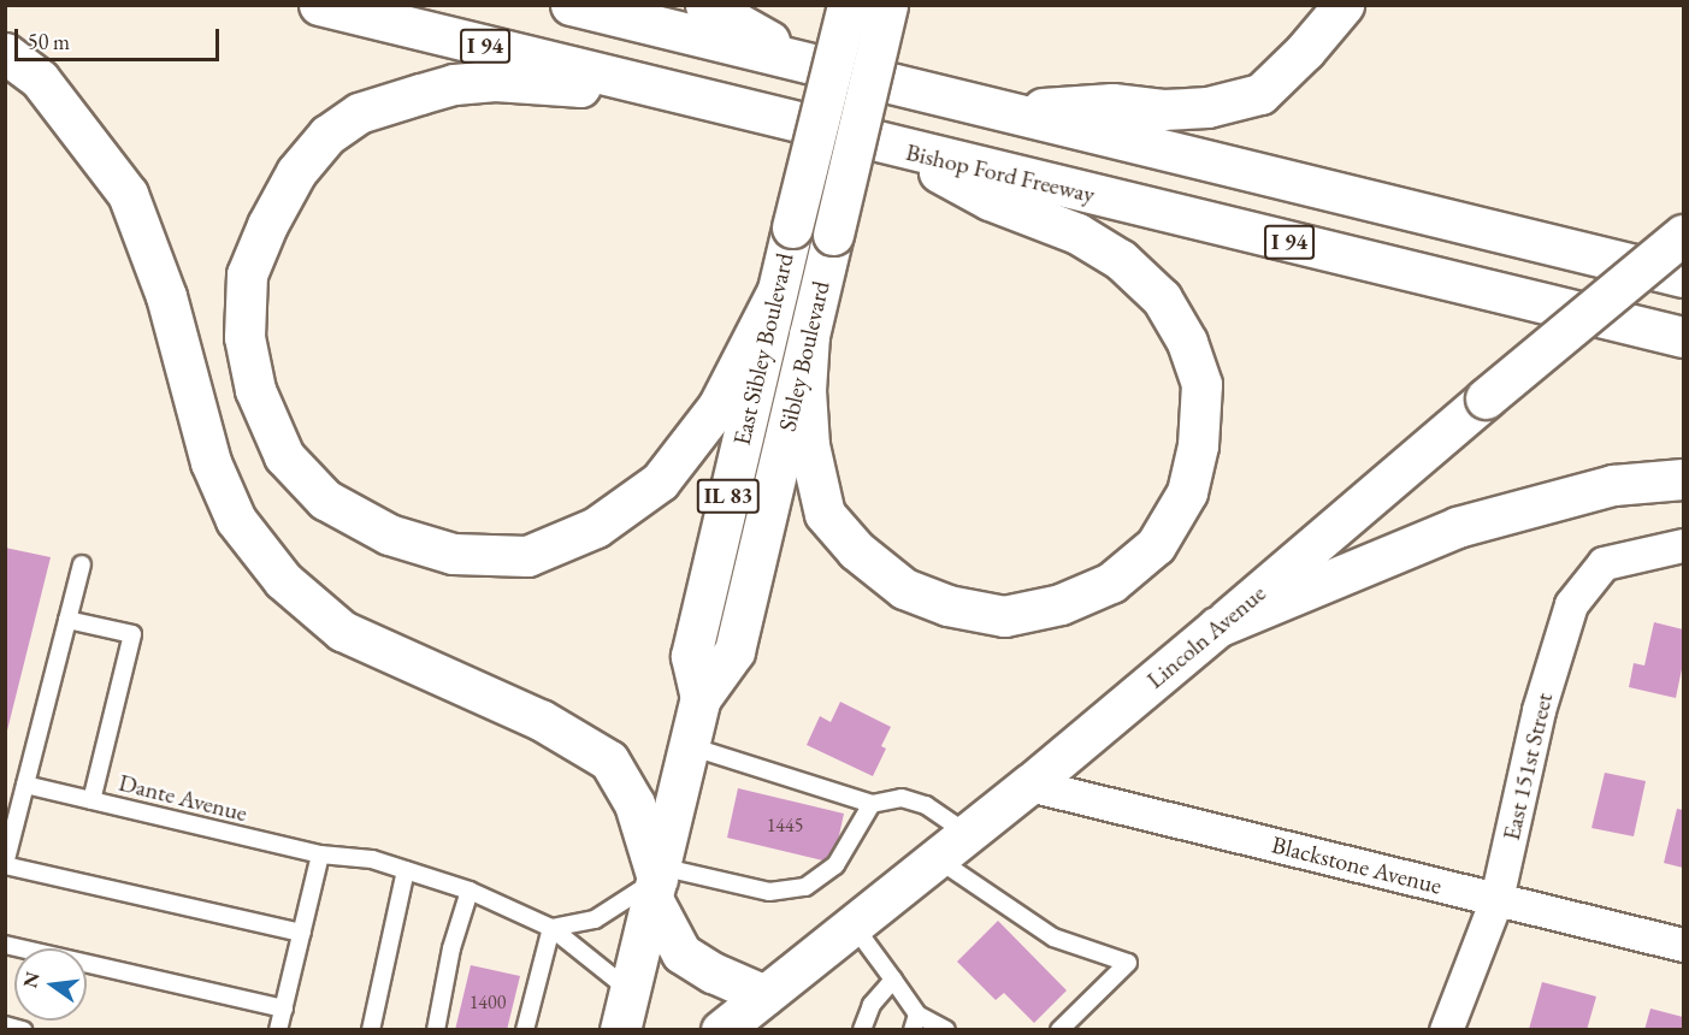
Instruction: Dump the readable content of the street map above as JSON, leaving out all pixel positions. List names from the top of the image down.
{
  "streets": {
    "main road": [
      "I 94",
      "Bishop Ford Freeway",
      "East Sibley Boulevard",
      "Sibley Boulevard",
      "IL 83",
      "Lincoln Avenue"
    ],
    "street": ["East 151st Street", "Blackstone Avenue"],
    "lane": ["Dante Avenue"]
  },
  "crossings": [
    ["East Sibley Boulevard", "Sibley Boulevard"],
    ["East Sibley Boulevard", "Dante Avenue"],
    ["Lincoln Avenue", "Blackstone Avenue"],
    ["East 151st Street", "Blackstone Avenue"]
  ],
  "house_numbers": ["1445", "1400"],
  "scale_bar": "50 m",
  "north": "left"
}
